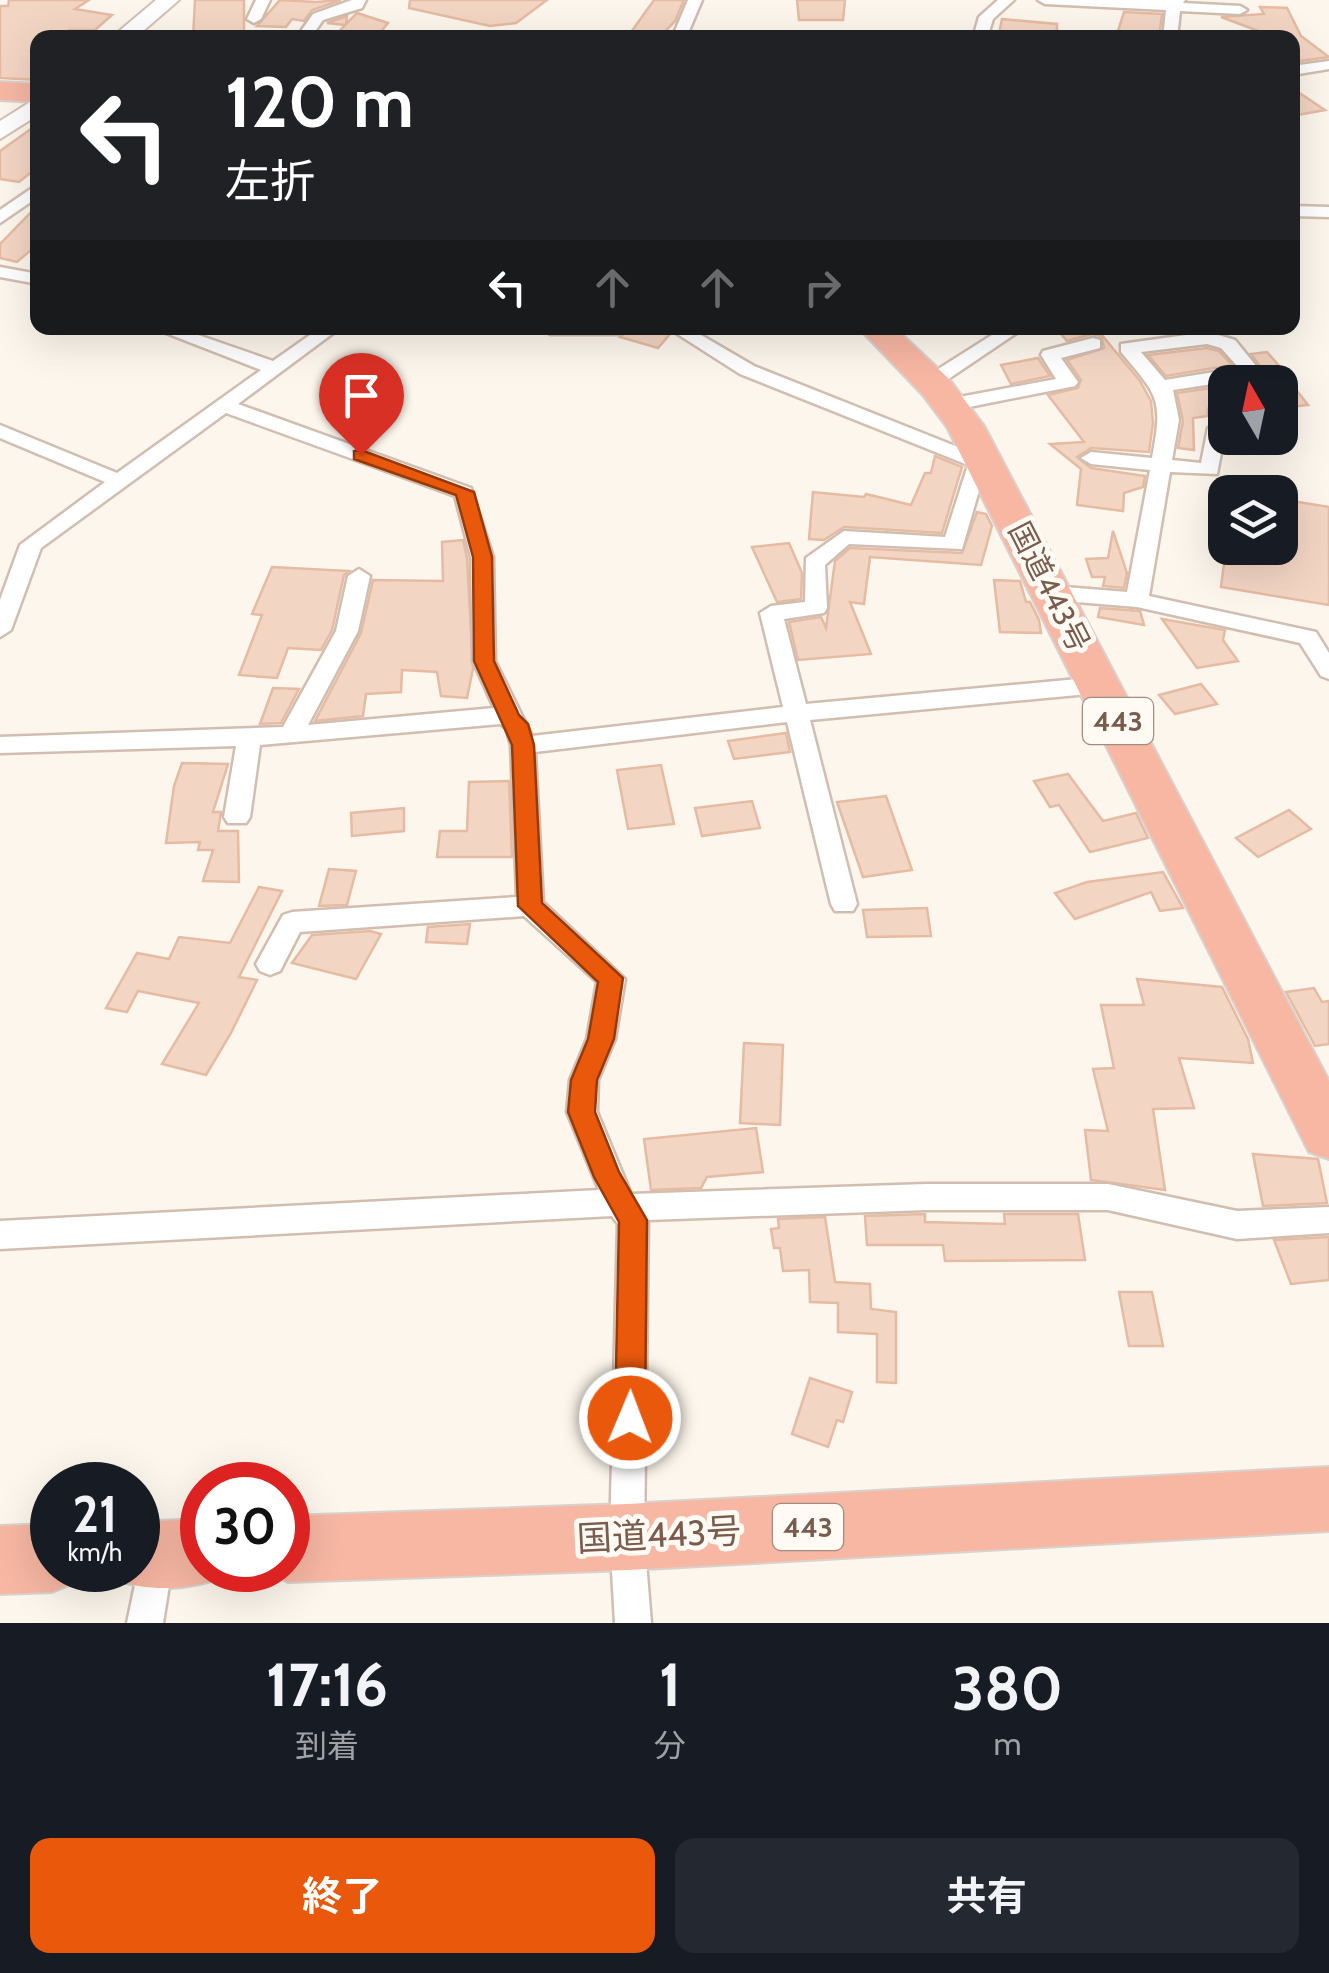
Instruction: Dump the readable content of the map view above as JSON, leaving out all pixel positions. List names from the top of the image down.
{
  "streets": {
    "highway": ["国道443号", "443"]
  },
  "north": "top",
  "page": {
    "turn": ["120 m", "左折"],
    "speed": "21 km/h",
    "limit": "30",
    "eta": [
      "17:16",
      "到着",
      "1",
      "分",
      "380",
      "m"
    ],
    "buttons": ["終了", "共有"]
  }
}
